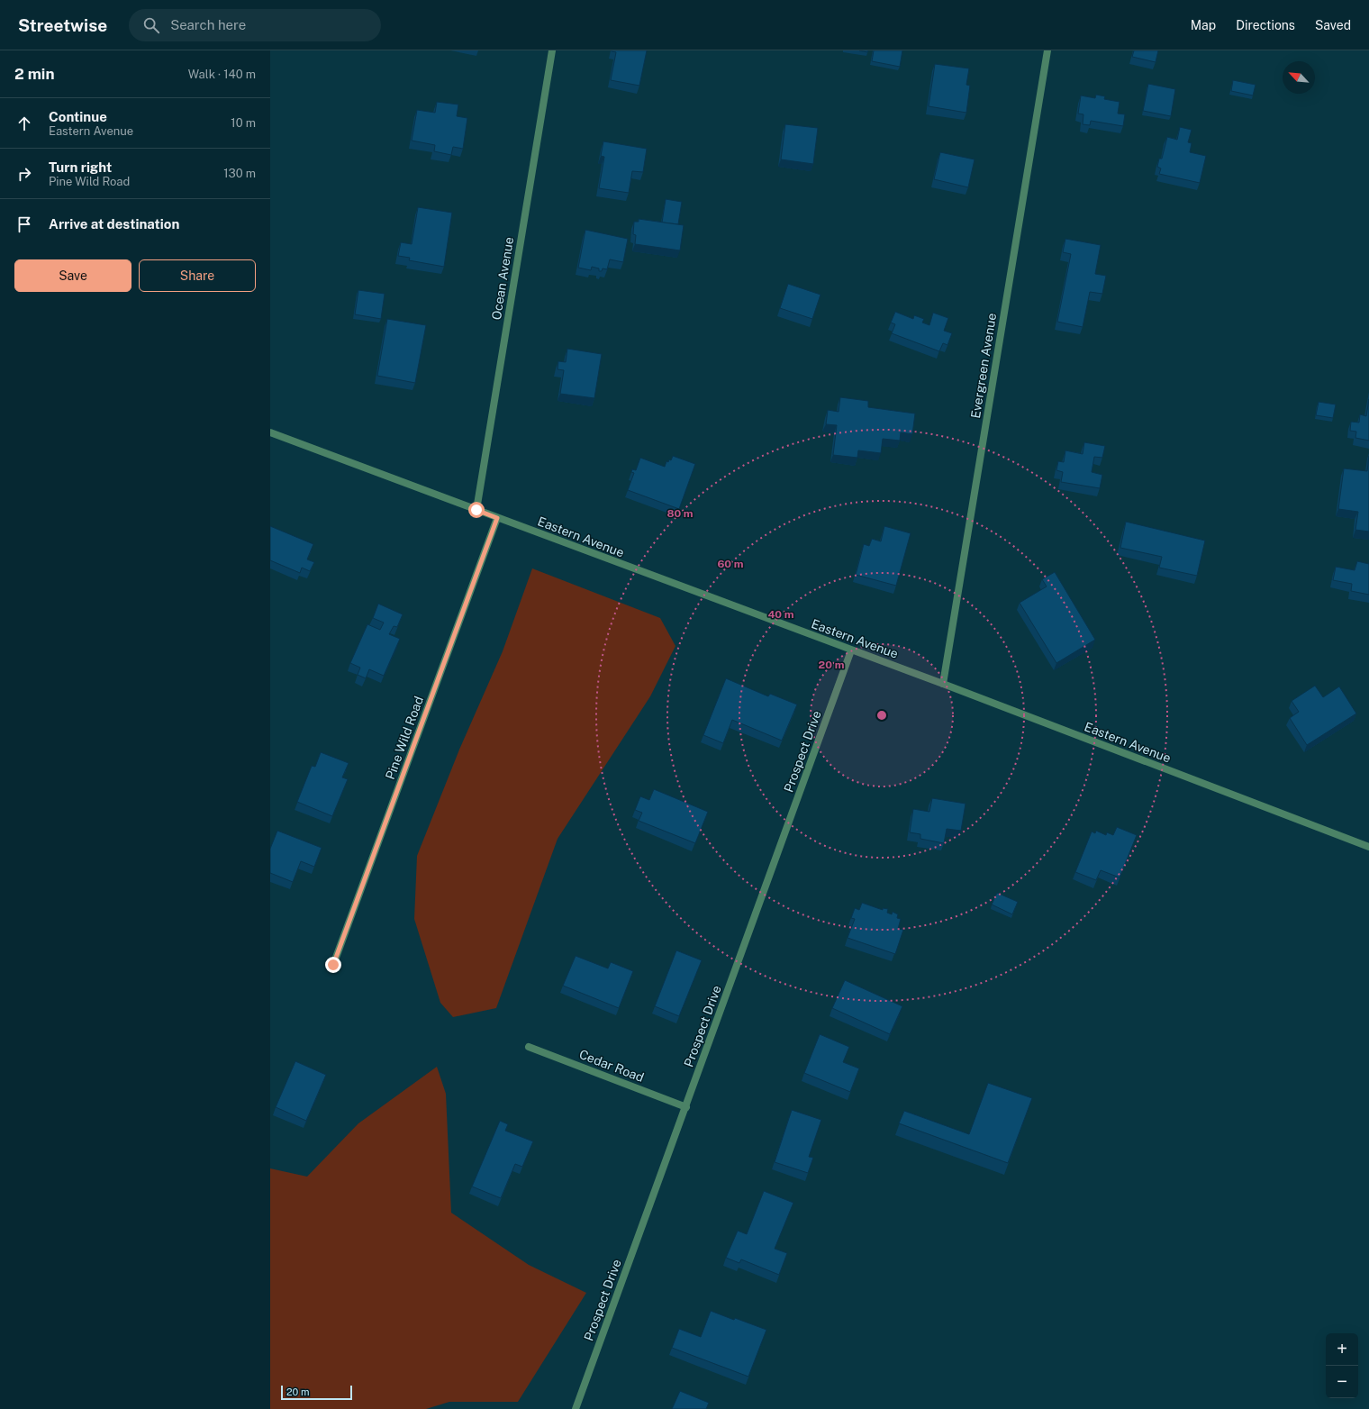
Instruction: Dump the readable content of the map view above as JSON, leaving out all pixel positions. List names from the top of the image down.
{
  "streets": {
    "street": [
      "Ocean Avenue",
      "Evergreen Avenue",
      "Eastern Avenue",
      "Pine Wild Road",
      "Prospect Drive",
      "Cedar Road"
    ]
  },
  "crossings": [
    ["Ocean Avenue", "Eastern Avenue"],
    ["Evergreen Avenue", "Eastern Avenue"],
    ["Eastern Avenue", "Pine Wild Road"],
    ["Eastern Avenue", "Prospect Drive"],
    ["Prospect Drive", "Cedar Road"]
  ],
  "scale_bar": "20 m",
  "north": "top left",
  "page": {
    "header": "Streetwise",
    "search": "Search here",
    "nav": ["Map", "Directions", "Saved"],
    "heading": ["2 min", "Walk · 140 m"],
    "list": [
      ["Continue", "Eastern Avenue", "10 m"],
      ["Turn right", "Pine Wild Road", "130 m"],
      "Arrive at destination"
    ],
    "buttons": ["Save", "Share"],
    "map_buttons": ["+", "−"],
    "scale": "20 m"
  },
  "rings": [
    "80 m",
    "60 m",
    "40 m",
    "20 m"
  ]
}
